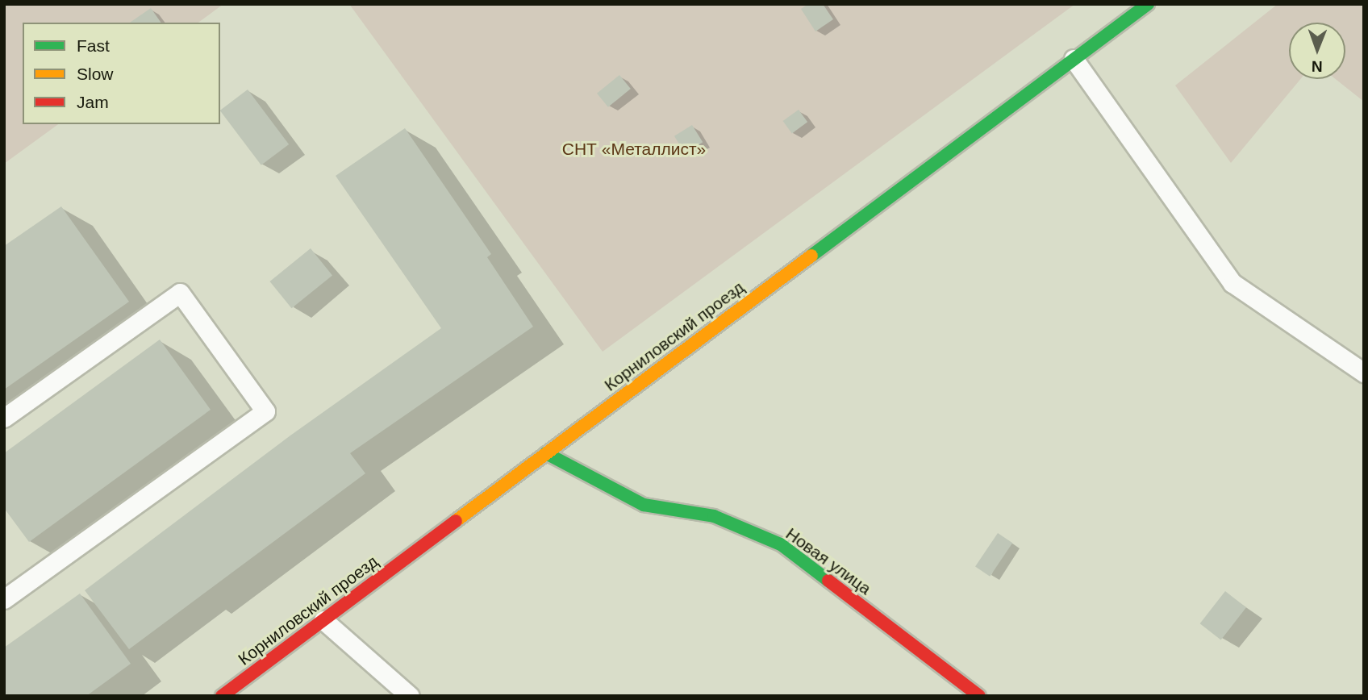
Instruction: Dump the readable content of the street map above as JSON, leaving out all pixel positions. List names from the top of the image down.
{
  "streets": {
    "street": ["Корниловский проезд", "Новая улица"]
  },
  "crossings": [
    ["Корниловский проезд", "Новая улица"]
  ],
  "parks": ["СНТ «Металлист»"],
  "legend": ["Fast", "Slow", "Jam"],
  "north": "bottom"
}
